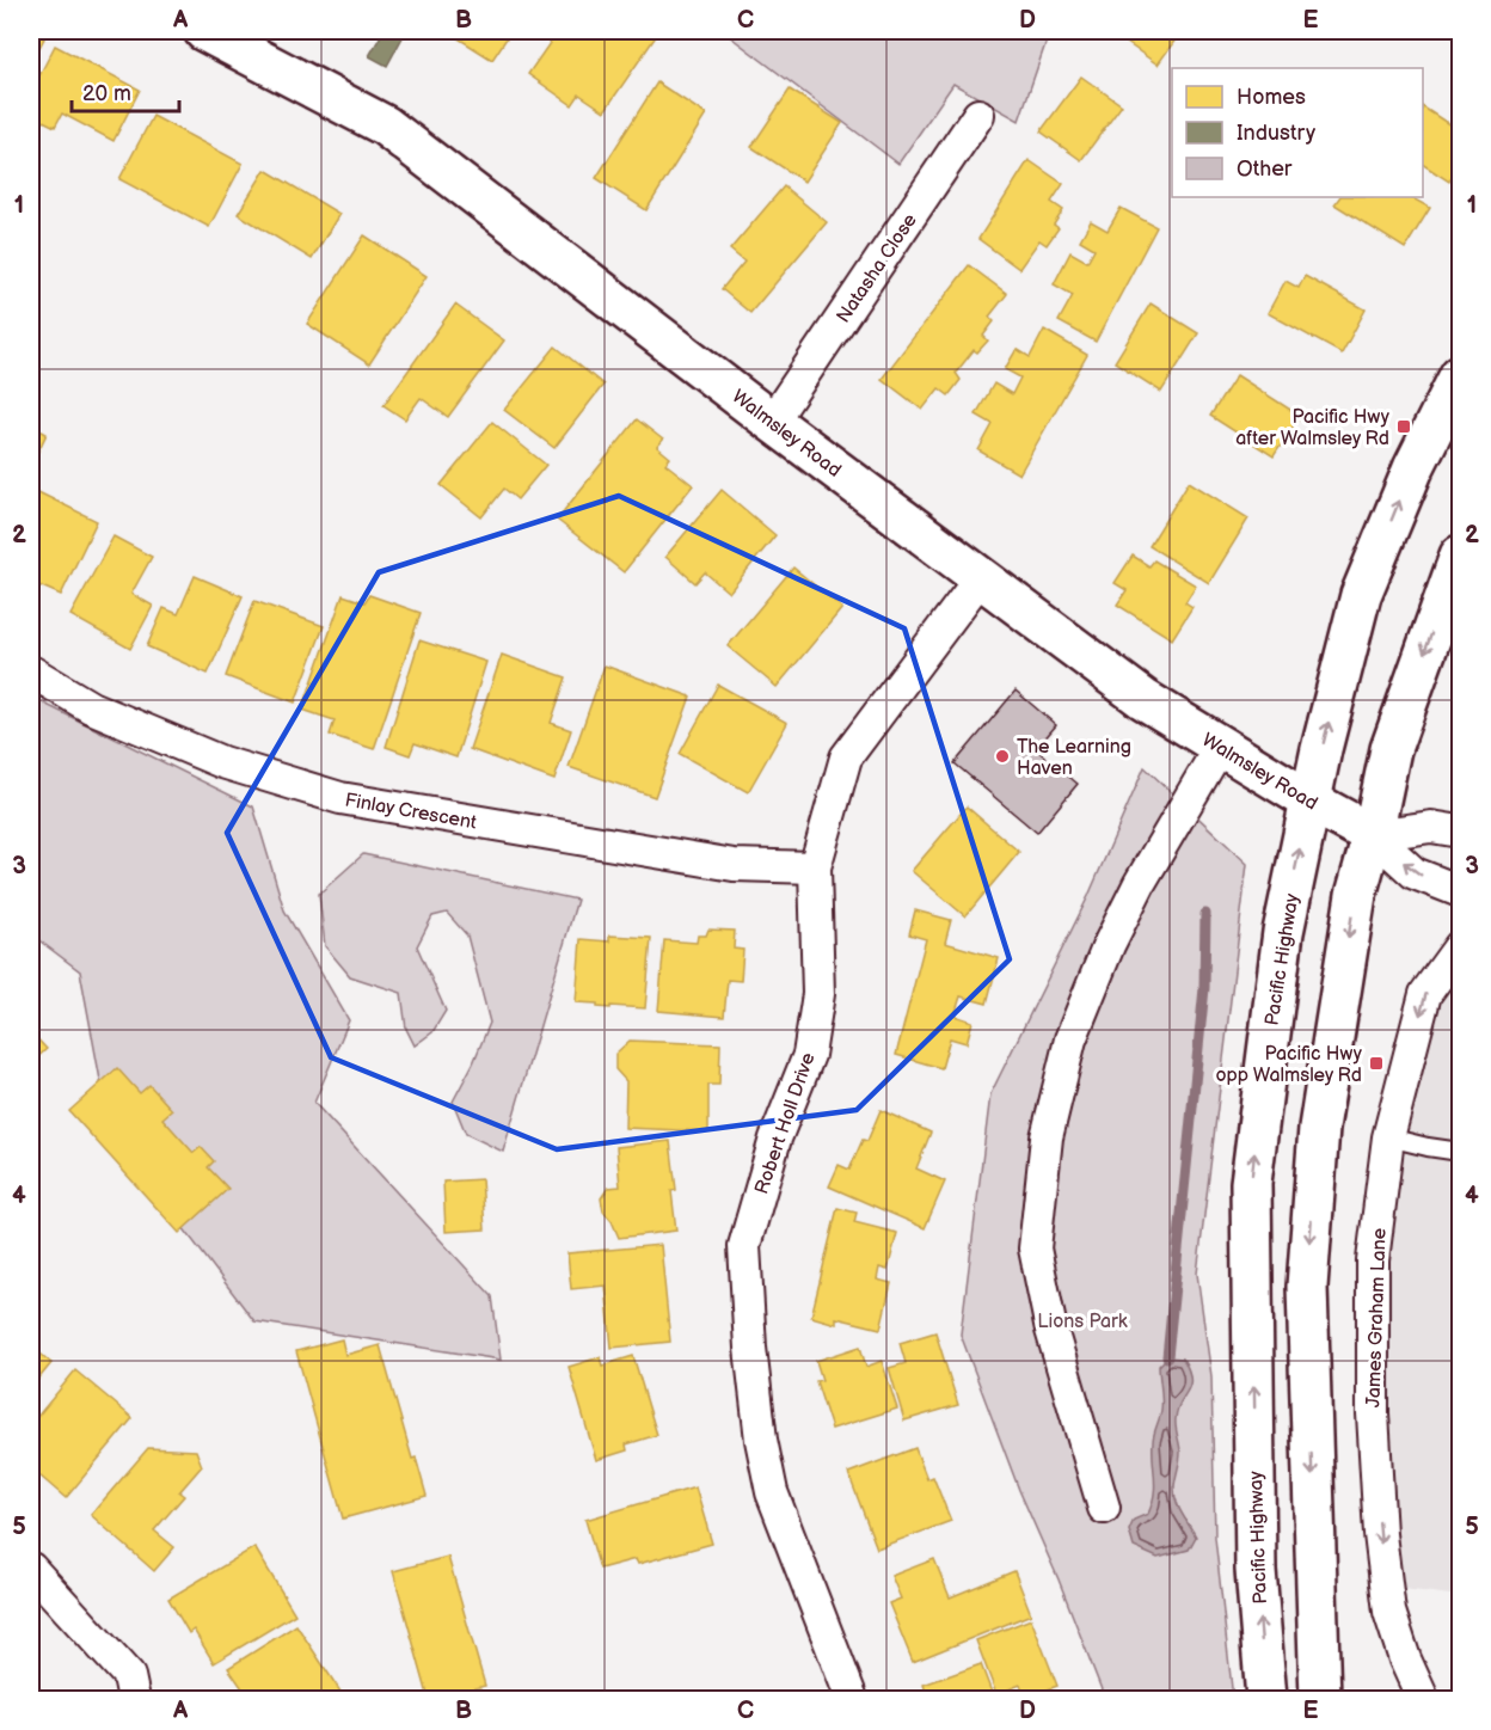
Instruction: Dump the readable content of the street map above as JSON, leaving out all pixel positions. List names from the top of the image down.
{
  "streets": {
    "main road": ["Walmsley Road", "Pacific Highway"],
    "street": [
      "Natasha Close",
      "Finlay Crescent",
      "Robert Holl Drive",
      "James Graham Lane"
    ]
  },
  "crossings": [
    ["Natasha Close", "Walmsley Road"],
    ["Walmsley Road", "Pacific Highway"],
    ["Walmsley Road", "Robert Holl Drive"],
    ["Finlay Crescent", "Robert Holl Drive"]
  ],
  "one_way": ["James Graham Lane"],
  "parks": ["Lions Park"],
  "places": {
    "transit": ["Pacific Hwy after Walmsley Rd", "Pacific Hwy opp Walmsley Rd"],
    "other": ["The Learning Haven"]
  },
  "legend": ["Homes", "Industry", "Other"],
  "scale_bar": "20 m",
  "grid": {
    "columns": [
      "A",
      "B",
      "C",
      "D",
      "E"
    ],
    "rows": [
      "1",
      "2",
      "3",
      "4",
      "5"
    ]
  }
}
